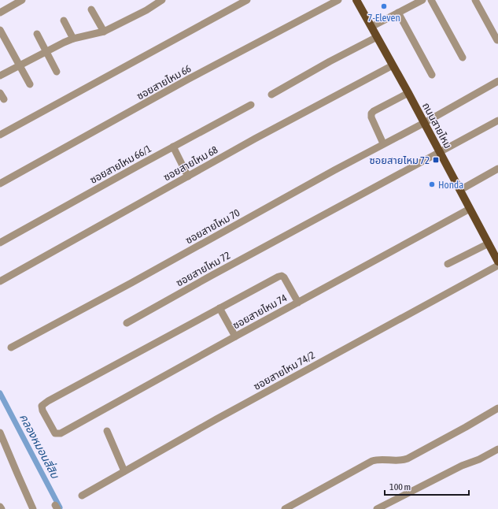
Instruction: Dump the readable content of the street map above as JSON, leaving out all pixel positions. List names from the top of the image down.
{
  "streets": {
    "main road": ["ถนนสายไหม"],
    "street": [
      "ซอยสายไหม 66",
      "ซอยสายไหม 68",
      "ซอยสายไหม 66/1",
      "ซอยสายไหม 70",
      "ซอยสายไหม 72",
      "ซอยสายไหม 74",
      "ซอยสายไหม 74/2"
    ]
  },
  "crossings": [
    ["ถนนสายไหม", "ซอยสายไหม 68"],
    ["ถนนสายไหม", "ซอยสายไหม 70"],
    ["ถนนสายไหม", "ซอยสายไหม 72"],
    ["ถนนสายไหม", "ซอยสายไหม 74"]
  ],
  "water": ["คลองหมอนสี่สิบ"],
  "places": {
    "other": ["7-Eleven", "Honda"],
    "transit": ["ซอยสายไหม 72"]
  },
  "scale_bar": "100 m"
}
